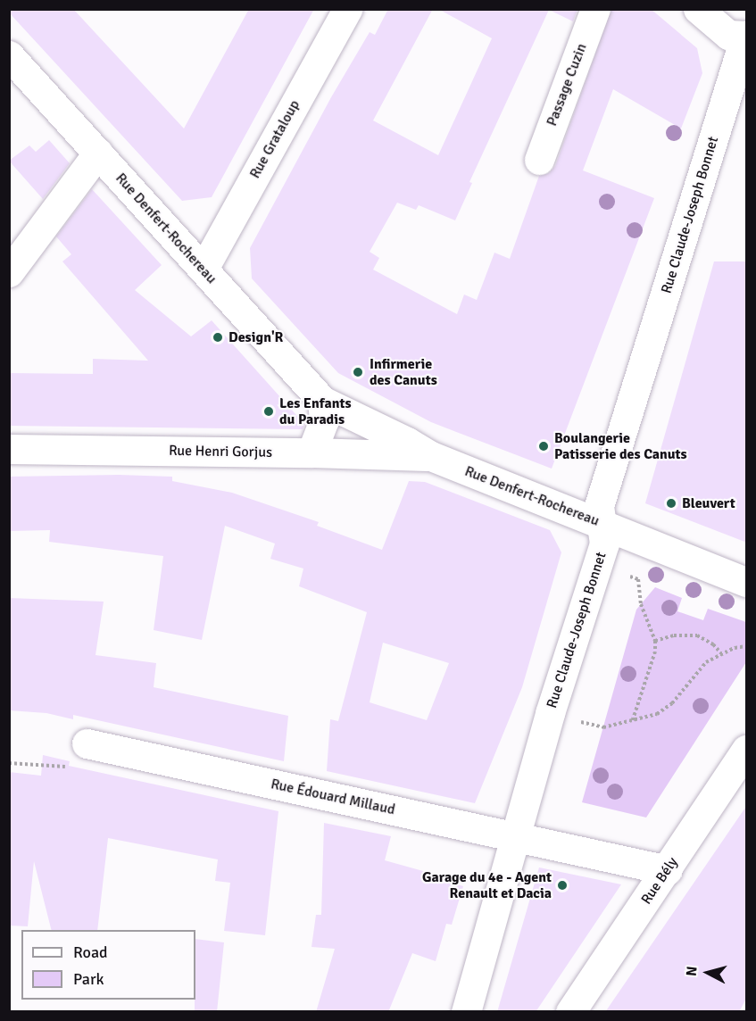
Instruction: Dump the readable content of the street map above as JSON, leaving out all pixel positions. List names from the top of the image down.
{
  "streets": {
    "street": [
      "Passage Cuzin",
      "Rue Grataloup",
      "Rue Claude-Joseph Bonnet",
      "Rue Denfert-Rochereau",
      "Rue Henri Gorjus",
      "Rue Édouard Millaud",
      "Rue Bély"
    ]
  },
  "crossings": [
    ["Rue Grataloup", "Rue Denfert-Rochereau"],
    ["Rue Claude-Joseph Bonnet", "Rue Denfert-Rochereau"],
    ["Rue Claude-Joseph Bonnet", "Rue Édouard Millaud"],
    ["Rue Denfert-Rochereau", "Rue Henri Gorjus"],
    ["Rue Édouard Millaud", "Rue Bély"]
  ],
  "places": [
    "Design'R",
    "Infirmerie des Canuts",
    "Les Enfants du Paradis",
    "Boulangerie Patisserie des Canuts",
    "Bleuvert",
    "Garage du 4e - Agent Renault et Dacia"
  ],
  "legend": ["Road", "Park"],
  "north": "left"
}
